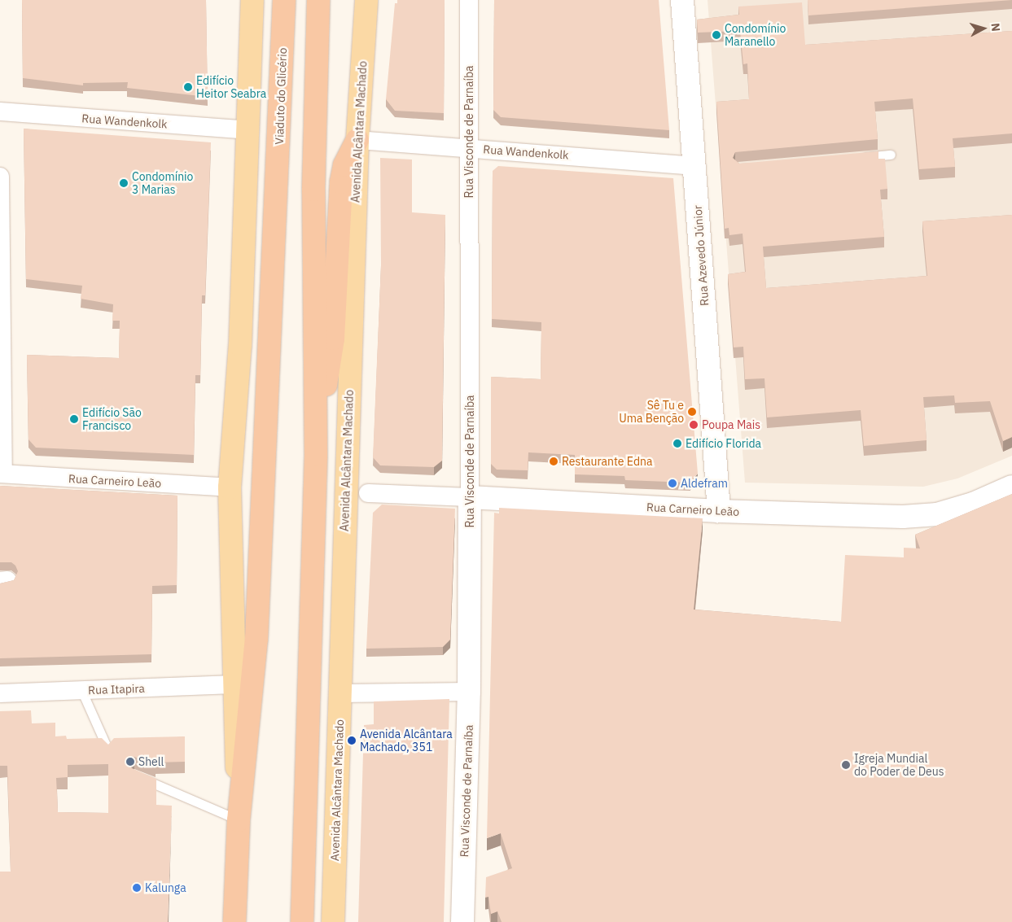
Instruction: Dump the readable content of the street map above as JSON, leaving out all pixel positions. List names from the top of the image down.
{
  "streets": {
    "highway": ["Viaduto do Glicério"],
    "main road": ["Avenida Alcântara Machado"],
    "street": [
      "Rua Wandenkolk",
      "Rua Visconde de Parnaíba",
      "Rua Azevedo Júnior",
      "Rua Carneiro Leão",
      "Rua Itapira"
    ]
  },
  "crossings": [
    ["Rua Wandenkolk", "Avenida Alcântara Machado"],
    ["Rua Wandenkolk", "Rua Visconde de Parnaíba"],
    ["Rua Wandenkolk", "Rua Azevedo Júnior"],
    ["Rua Visconde de Parnaíba", "Rua Carneiro Leão"],
    ["Rua Azevedo Júnior", "Rua Carneiro Leão"]
  ],
  "places": [
    "Condomínio Maranello",
    "Edifício Heitor Seabra",
    "Condomínio 3 Marias",
    "Sê Tu e Uma Benção",
    "Edifício São Francisco",
    "Poupa Mais",
    "Edifício Florida",
    "Restaurante Edna",
    "Aldefram",
    "Avenida Alcântara Machado, 351",
    "Shell",
    "Igreja Mundial do Poder de Deus",
    "Kalunga"
  ],
  "north": "right"
}
